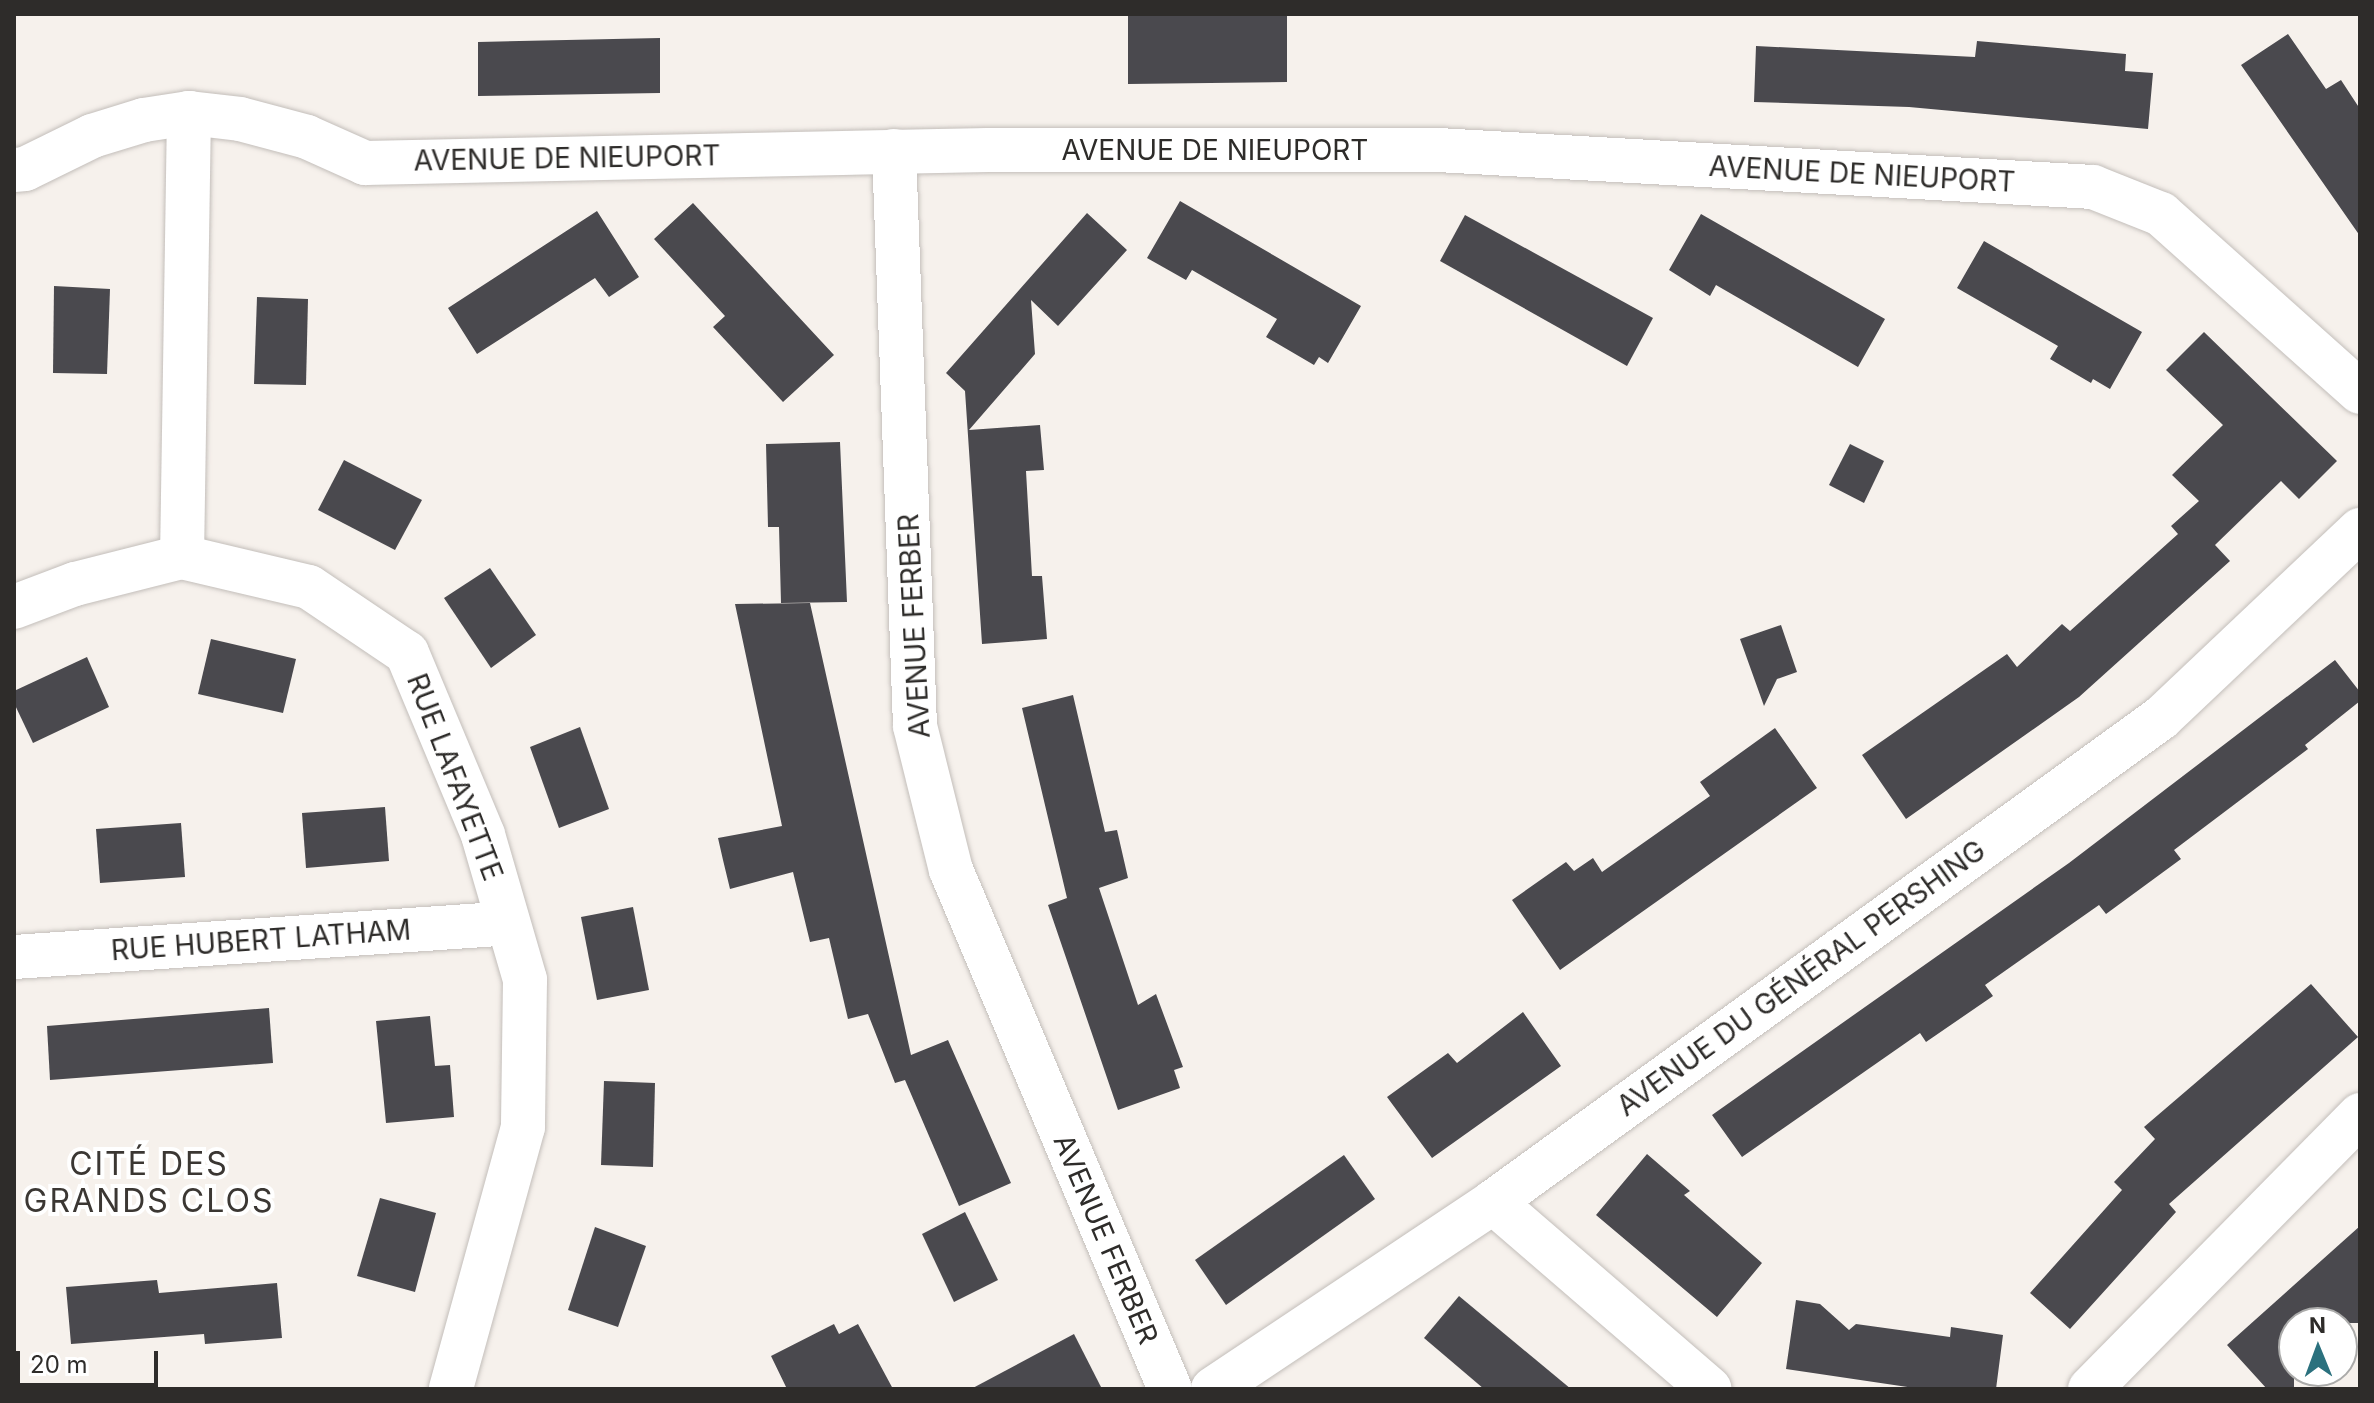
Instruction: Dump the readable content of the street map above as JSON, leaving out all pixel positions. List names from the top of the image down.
{
  "streets": {
    "street": [
      "AVENUE DE NIEUPORT",
      "AVENUE FERBER",
      "RUE LAFAYETTE",
      "RUE HUBERT LATHAM",
      "AVENUE DU GÉNÉRAL PERSHING"
    ]
  },
  "crossings": [
    ["AVENUE DE NIEUPORT", "AVENUE FERBER"],
    ["RUE LAFAYETTE", "RUE HUBERT LATHAM"]
  ],
  "districts": ["CITÉ DES GRANDS CLOS"],
  "scale_bar": "20 m",
  "north": "top"
}
